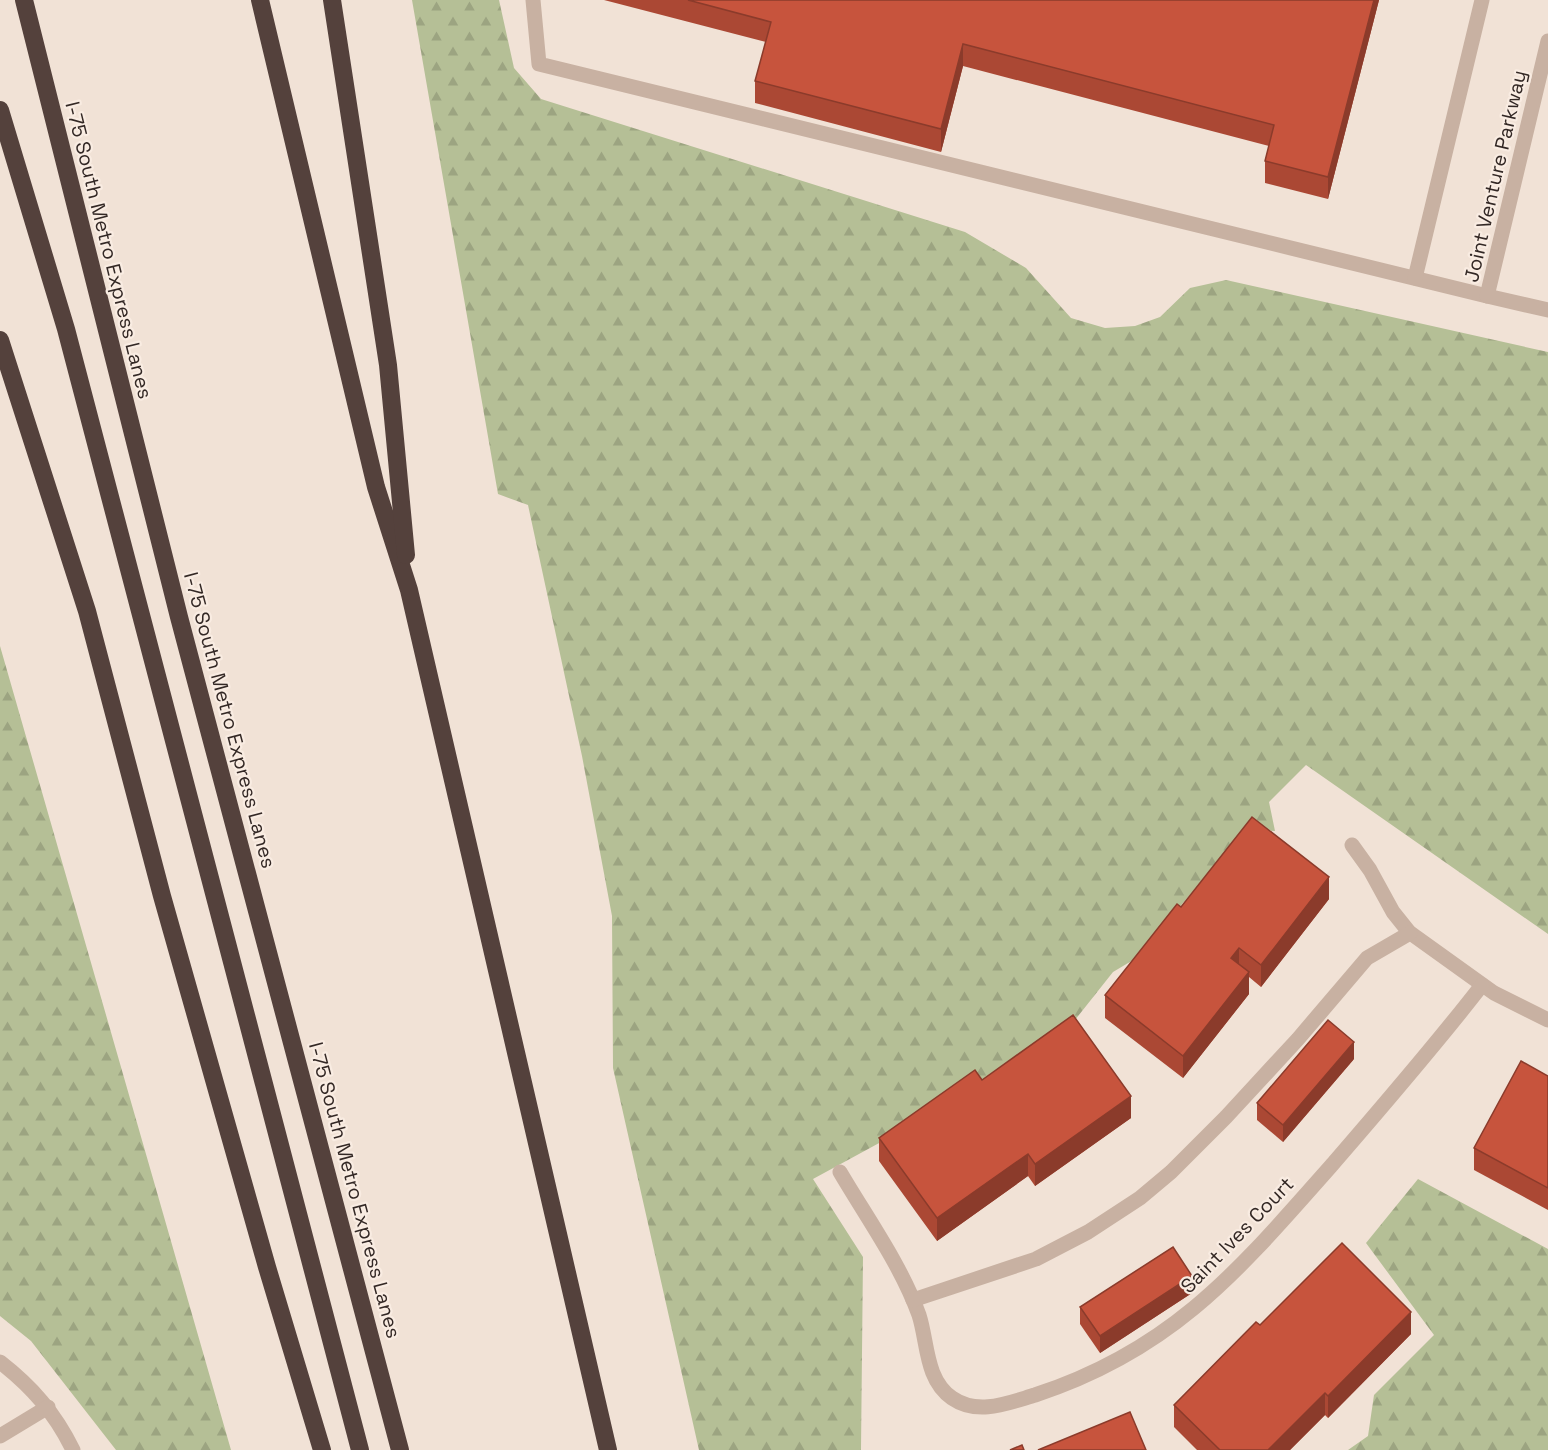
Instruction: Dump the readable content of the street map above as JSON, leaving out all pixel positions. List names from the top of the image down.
{
  "streets": {
    "highway": ["I-75 South Metro Express Lanes"],
    "street": ["Joint Venture Parkway", "Saint Ives Court"]
  }
}
